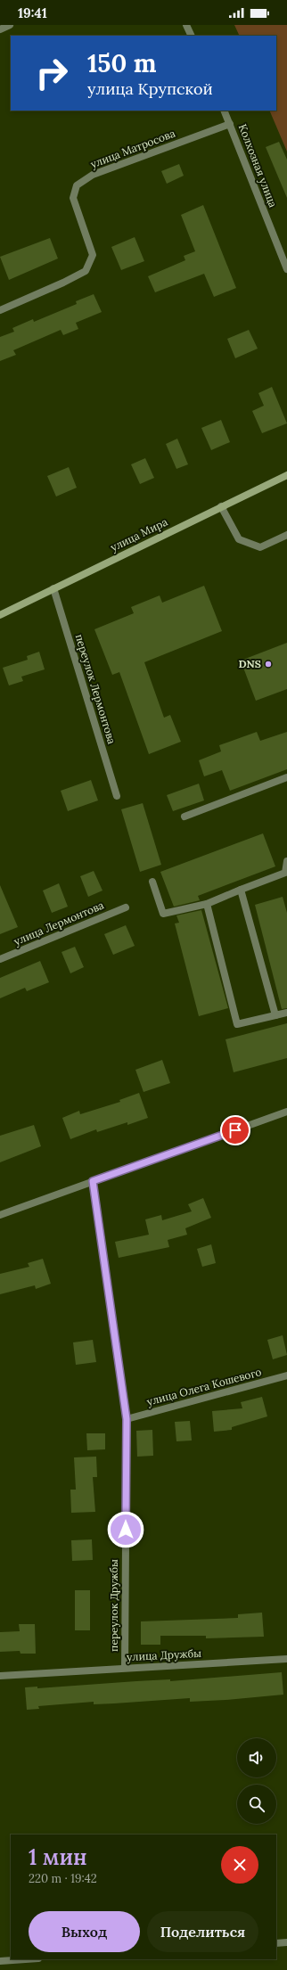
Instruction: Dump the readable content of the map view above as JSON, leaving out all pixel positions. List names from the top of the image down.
{
  "streets": {
    "main road": ["улица Мира"],
    "street": [
      "улица Матросова",
      "Колхозная улица",
      "переулок Лермонтова",
      "улица Лермонтова",
      "улица Олега Кошевого",
      "переулок Дружбы",
      "улица Дружбы"
    ]
  },
  "crossings": [
    ["улица Матросова", "Колхозная улица"],
    ["улица Мира", "переулок Лермонтова"],
    ["улица Олега Кошевого", "переулок Дружбы"],
    ["переулок Дружбы", "улица Дружбы"]
  ],
  "places": ["DNS"],
  "page": {
    "status": "19:41",
    "turn": ["150 m", "улица Крупской"],
    "heading": ["1 мин", "220 m · 19:42"],
    "buttons": ["Выход", "Поделиться"]
  }
}
